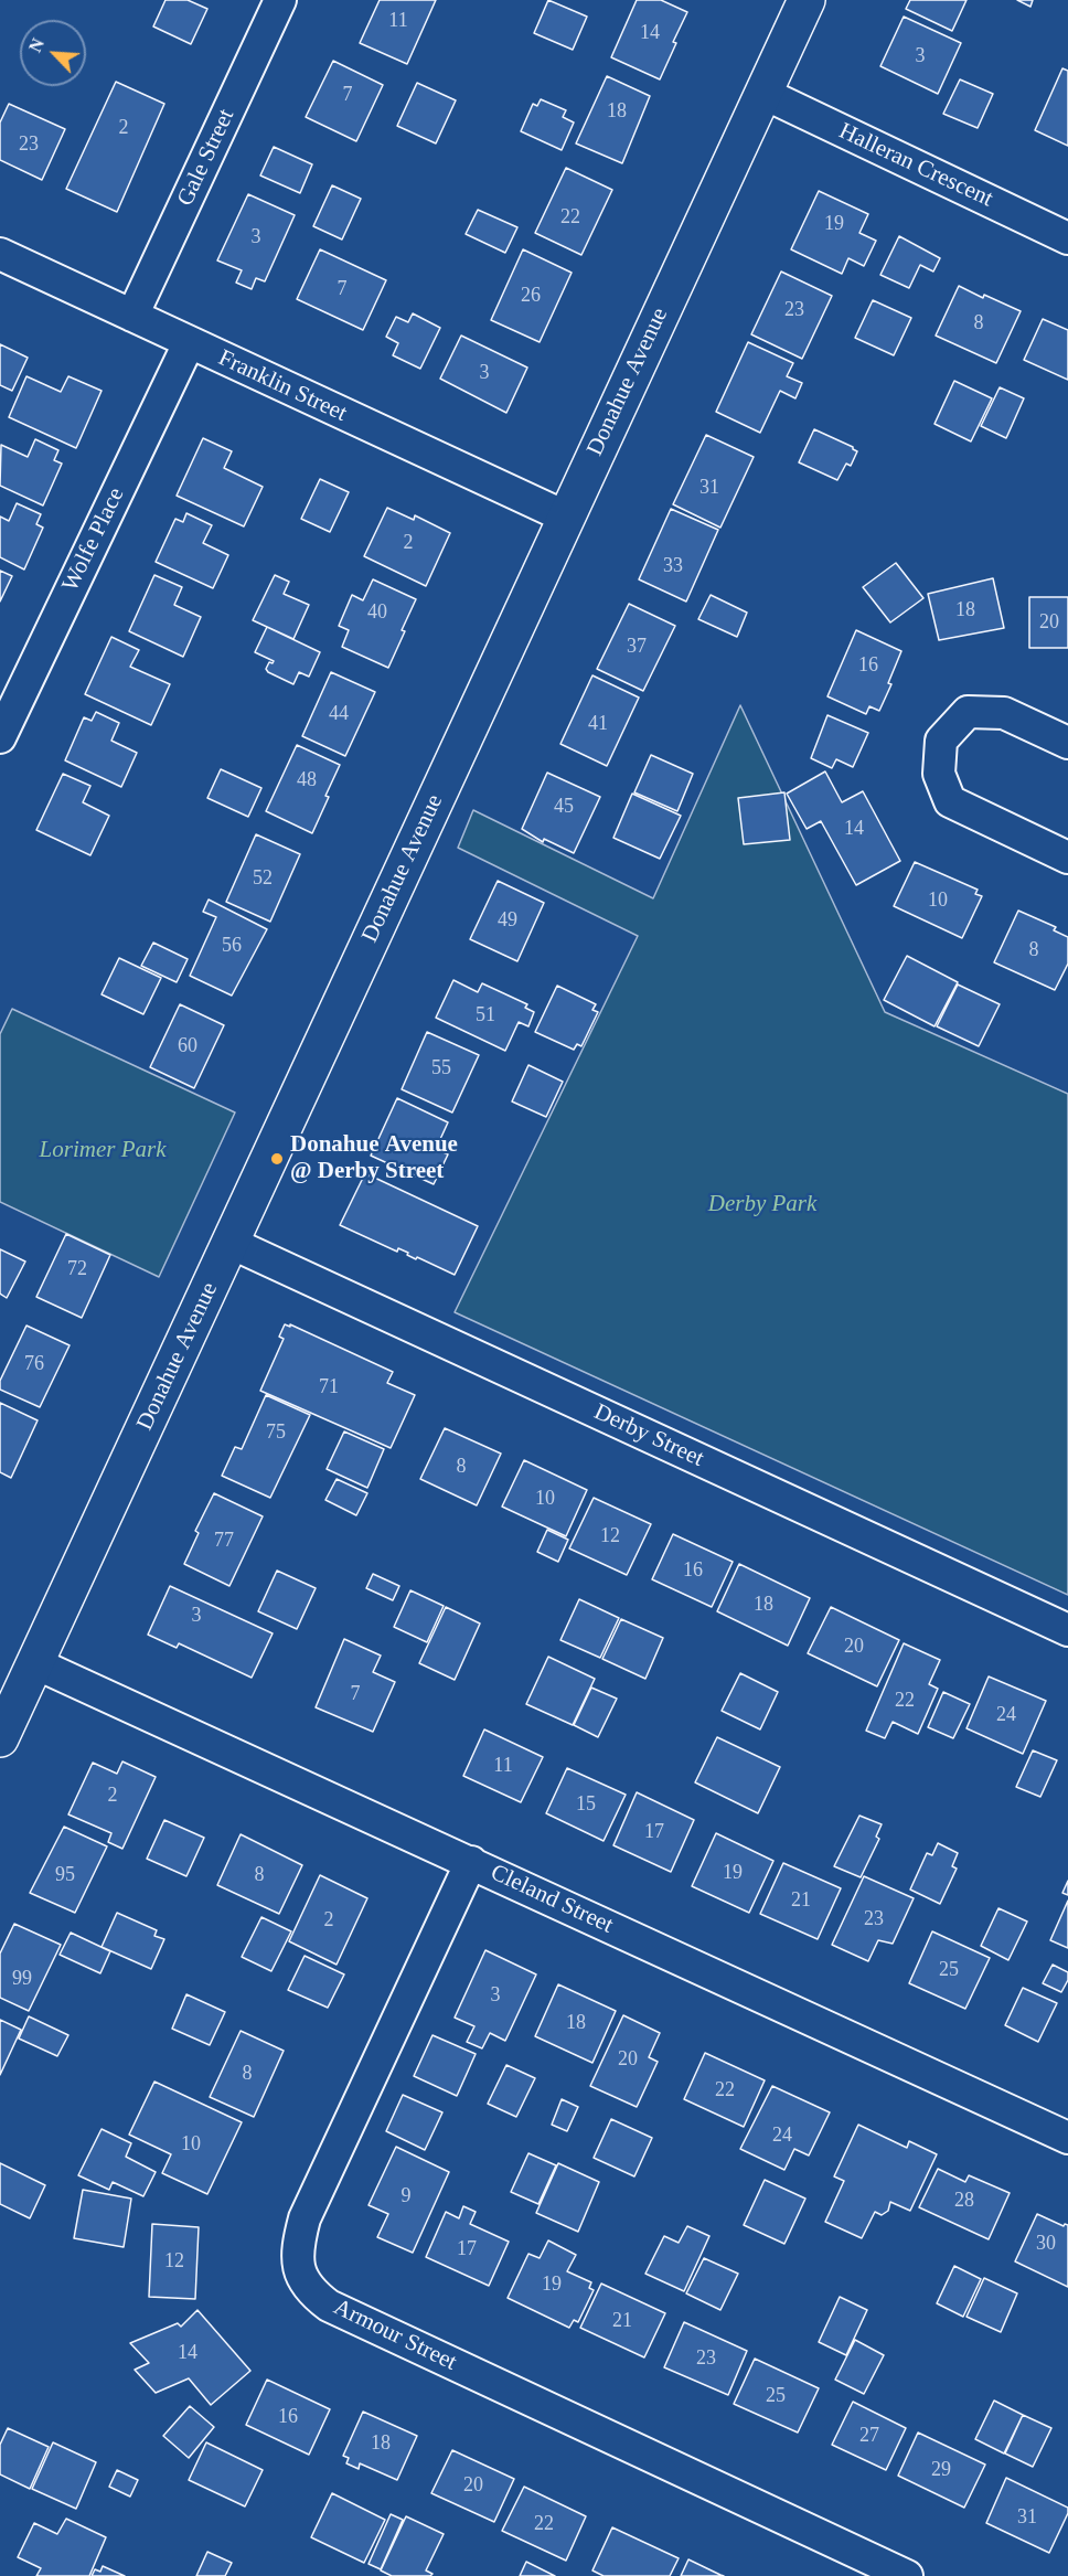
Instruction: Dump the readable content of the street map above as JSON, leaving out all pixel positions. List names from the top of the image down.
{
  "streets": {
    "street": [
      "Gale Street",
      "Halleran Crescent",
      "Donahue Avenue",
      "Franklin Street",
      "Wolfe Place",
      "Derby Street",
      "Cleland Street",
      "Armour Street"
    ]
  },
  "crossings": [
    ["Gale Street", "Franklin Street"],
    ["Halleran Crescent", "Donahue Avenue"],
    ["Donahue Avenue", "Franklin Street"],
    ["Donahue Avenue", "Derby Street"],
    ["Donahue Avenue", "Cleland Street"],
    ["Franklin Street", "Wolfe Place"],
    ["Cleland Street", "Armour Street"]
  ],
  "parks": ["Lorimer Park", "Derby Park"],
  "places": ["Donahue Avenue @ Derby Street"],
  "house_numbers": [
    "11",
    "14",
    "3",
    "7",
    "18",
    "2",
    "23",
    "22",
    "19",
    "3",
    "7",
    "26",
    "23",
    "8",
    "3",
    "31",
    "2",
    "33",
    "18",
    "40",
    "20",
    "37",
    "16",
    "44",
    "41",
    "48",
    "45",
    "14",
    "52",
    "10",
    "49",
    "56",
    "8",
    "51",
    "60",
    "55",
    "72",
    "76",
    "71",
    "75",
    "8",
    "10",
    "12",
    "77",
    "16",
    "18",
    "3",
    "20",
    "7",
    "22",
    "24",
    "11",
    "2",
    "15",
    "17",
    "19",
    "95",
    "8",
    "21",
    "23",
    "2",
    "25",
    "99",
    "3",
    "18",
    "20",
    "8",
    "22",
    "24",
    "10",
    "9",
    "28",
    "30",
    "17",
    "12",
    "19",
    "21",
    "14",
    "23",
    "25",
    "16",
    "27",
    "18",
    "29",
    "20",
    "31",
    "22"
  ],
  "north": "top left"
}
